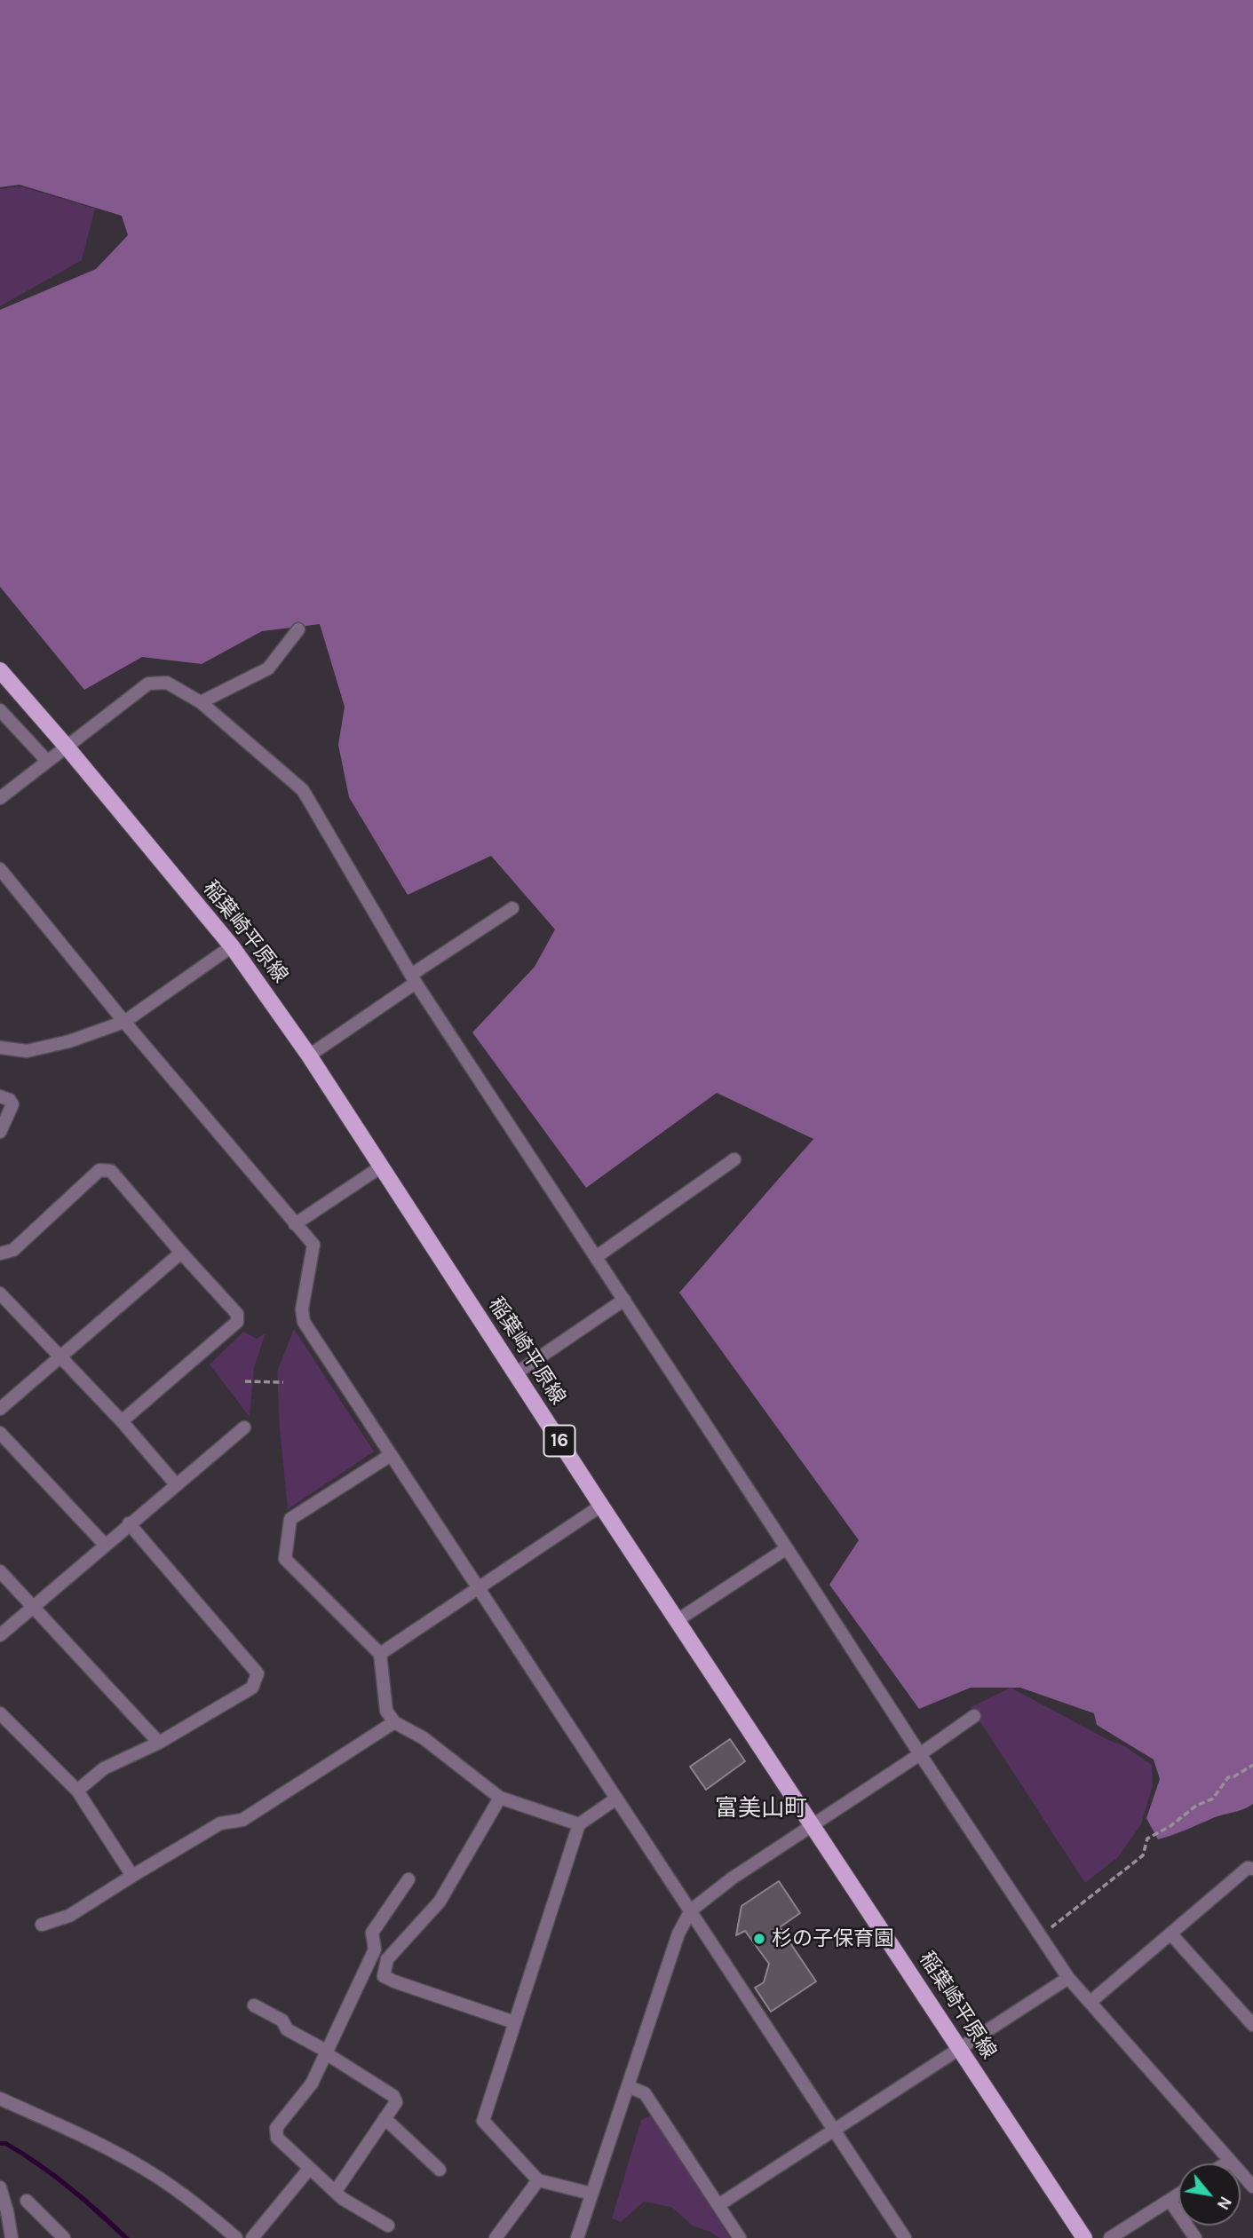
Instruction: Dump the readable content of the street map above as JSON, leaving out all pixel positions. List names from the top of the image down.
{
  "streets": {
    "main road": ["稲葉崎平原線", "16"]
  },
  "districts": ["富美山町"],
  "places": ["杉の子保育園"],
  "north": "bottom right"
}
